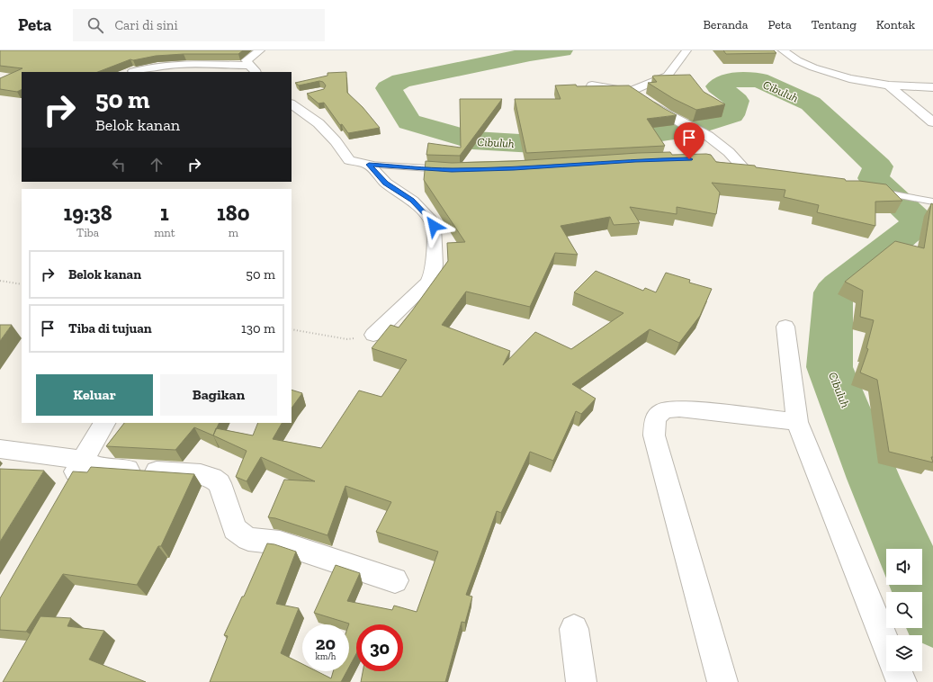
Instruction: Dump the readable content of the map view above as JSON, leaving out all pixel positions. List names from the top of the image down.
{
  "water": ["Cibuluh"],
  "page": {
    "header": "Peta",
    "search": "Cari di sini",
    "nav": [
      "Beranda",
      "Peta",
      "Tentang",
      "Kontak"
    ],
    "turn": ["50 m", "Belok kanan"],
    "eta": [
      "19:38",
      "Tiba",
      "1",
      "mnt",
      "180",
      "m"
    ],
    "list": [
      {
        "name": "Belok kanan",
        "value": "50 m"
      },
      {
        "name": "Tiba di tujuan",
        "value": "130 m"
      }
    ],
    "buttons": ["Keluar", "Bagikan"],
    "speed": "20 km/h",
    "limit": "30"
  }
}
